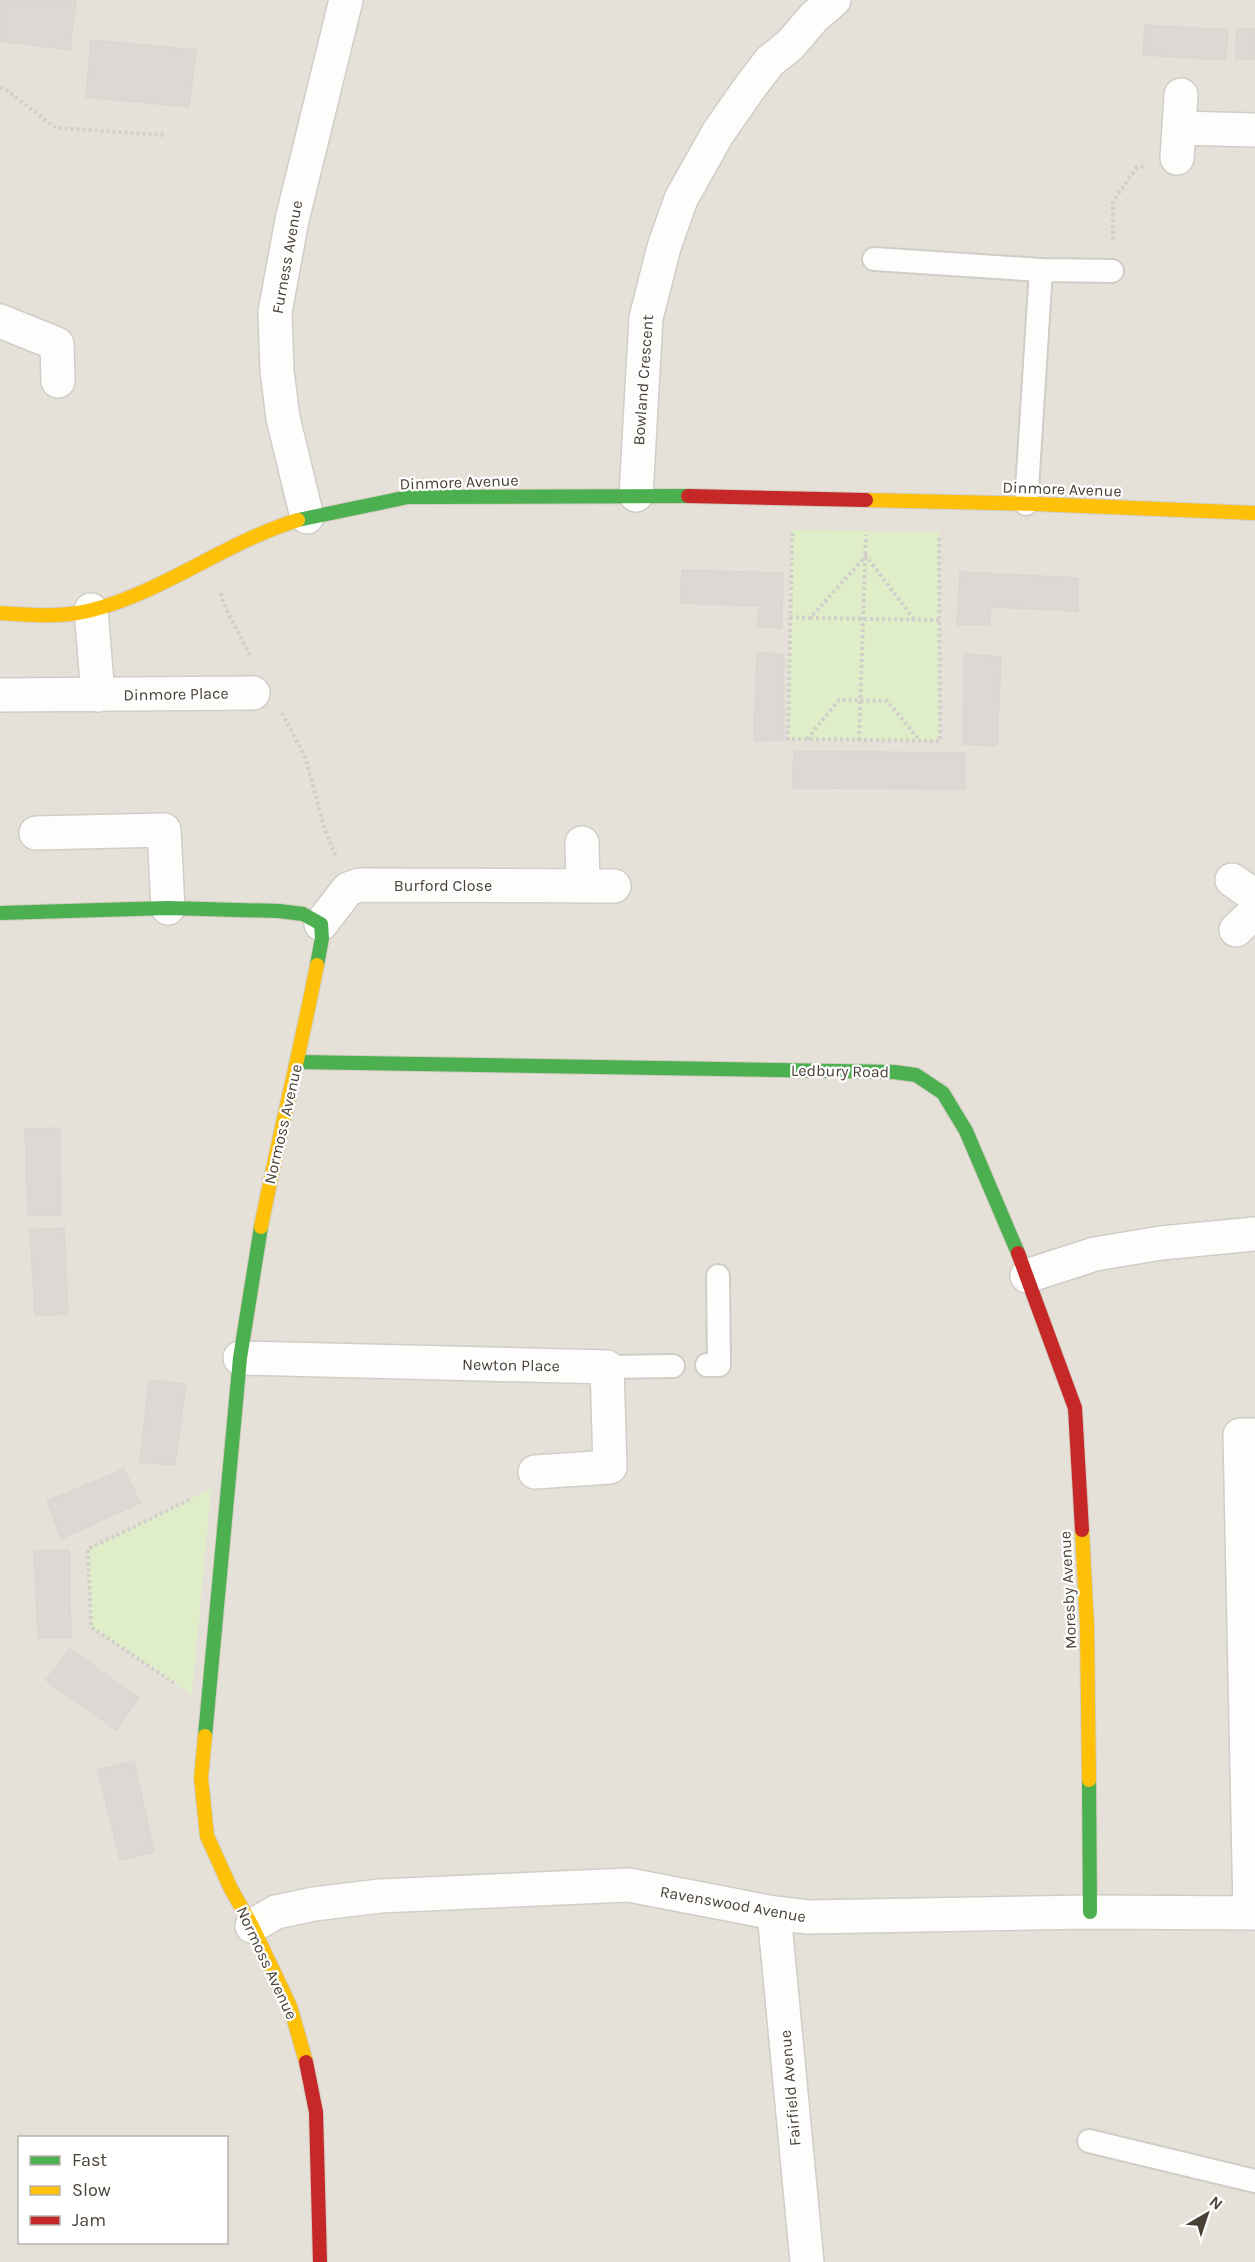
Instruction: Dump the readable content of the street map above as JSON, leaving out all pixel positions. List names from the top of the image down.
{
  "streets": {
    "street": [
      "Furness Avenue",
      "Bowland Crescent",
      "Dinmore Avenue",
      "Dinmore Place",
      "Burford Close",
      "Ledbury Road",
      "Normoss Avenue",
      "Newton Place",
      "Moresby Avenue",
      "Ravenswood Avenue",
      "Fairfield Avenue"
    ]
  },
  "crossings": [
    ["Furness Avenue", "Dinmore Avenue"],
    ["Bowland Crescent", "Dinmore Avenue"],
    ["Ledbury Road", "Normoss Avenue"],
    ["Ledbury Road", "Moresby Avenue"],
    ["Normoss Avenue", "Newton Place"],
    ["Normoss Avenue", "Ravenswood Avenue"],
    ["Moresby Avenue", "Ravenswood Avenue"],
    ["Ravenswood Avenue", "Fairfield Avenue"]
  ],
  "legend": ["Fast", "Slow", "Jam"],
  "north": "top right"
}
